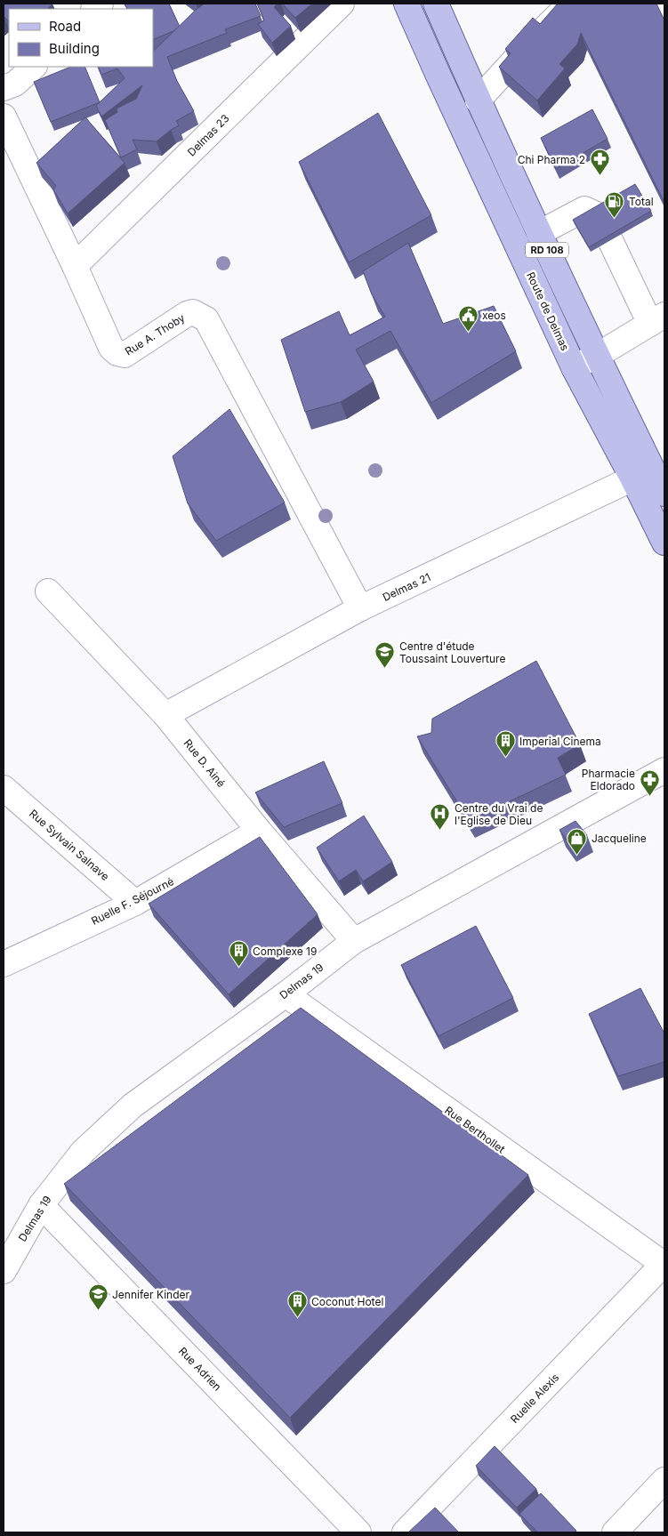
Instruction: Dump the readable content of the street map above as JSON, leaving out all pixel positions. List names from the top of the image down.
{
  "streets": {
    "main road": ["RD 108", "Route de Delmas"],
    "street": [
      "Delmas 23",
      "Rue A. Thoby",
      "Delmas 21",
      "Rue D. Ainé",
      "Rue Sylvain Salnave",
      "Ruelle F. Séjourné",
      "Delmas 19",
      "Rue Berthollet",
      "Rue Adrien",
      "Ruelle Alexis"
    ]
  },
  "crossings": [
    ["Delmas 23", "Rue A. Thoby"],
    ["Route de Delmas", "Delmas 21"],
    ["Rue A. Thoby", "Delmas 21"],
    ["Delmas 21", "Rue D. Ainé"],
    ["Rue D. Ainé", "Ruelle F. Séjourné"],
    ["Rue D. Ainé", "Delmas 19"],
    ["Rue Sylvain Salnave", "Ruelle F. Séjourné"],
    ["Delmas 19", "Rue Berthollet"],
    ["Delmas 19", "Rue Adrien"],
    ["Rue Berthollet", "Ruelle Alexis"]
  ],
  "places": {
    "pharmacy": ["Chi Pharma 2", "Pharmacie Eldorado"],
    "fuel station": ["Total"],
    "public building": ["xeos"],
    "school or university": ["Centre d'étude Toussaint Louverture", "Jennifer Kinder"],
    "building": ["Imperial Cinema", "Complexe 19", "Coconut Hotel"],
    "hospital": ["Centre du Vrai de l'Eglise de Dieu"],
    "shop": ["Jacqueline"]
  },
  "legend": ["Road", "Building"]
}
